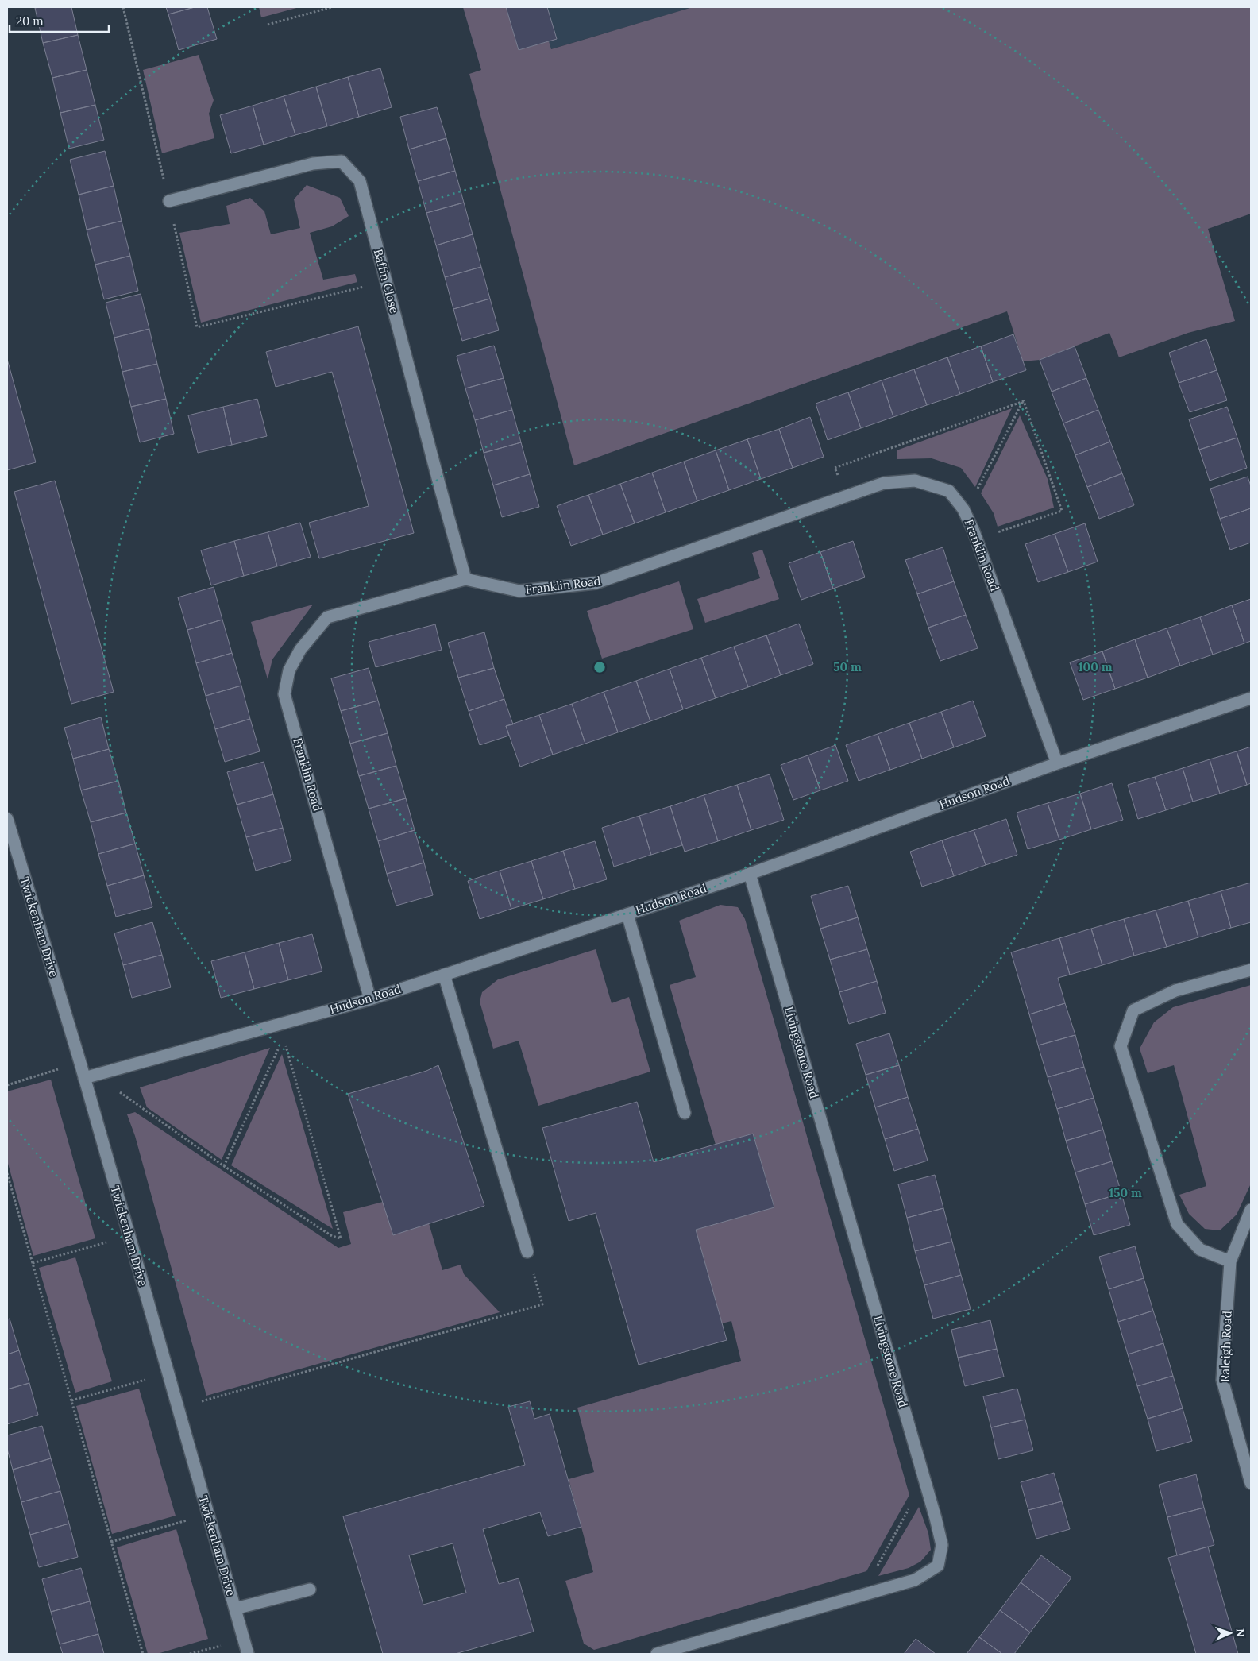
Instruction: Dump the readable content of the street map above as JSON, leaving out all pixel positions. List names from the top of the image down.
{
  "streets": {
    "street": [
      "Baffin Close",
      "Franklin Road",
      "Hudson Road",
      "Twickenham Drive",
      "Livingstone Road",
      "Raleigh Road"
    ]
  },
  "crossings": [
    ["Baffin Close", "Franklin Road"],
    ["Franklin Road", "Hudson Road"],
    ["Hudson Road", "Twickenham Drive"],
    ["Hudson Road", "Livingstone Road"]
  ],
  "scale_bar": "20 m",
  "north": "right",
  "rings": ["50 m", "100 m", "150 m"]
}
